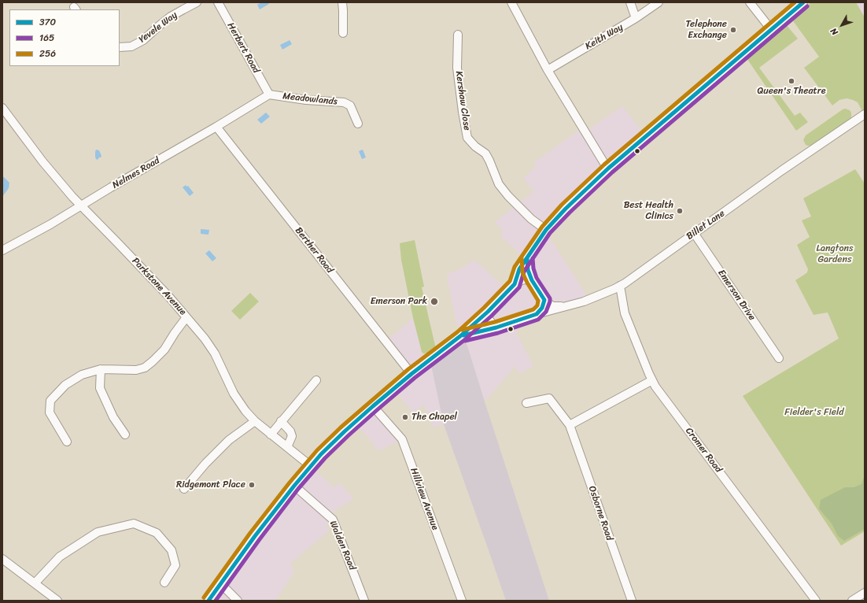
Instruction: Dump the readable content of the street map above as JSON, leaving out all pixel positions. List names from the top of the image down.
{
  "streets": {
    "street": [
      "Yevele Way",
      "Keith Way",
      "Herbert Road",
      "Meadowlands",
      "Kershaw Close",
      "Nelmes Road",
      "Billet Lane",
      "Berther Road",
      "Parkstone Avenue",
      "Emerson Drive",
      "Cromer Road",
      "Hillview Avenue",
      "Osborne Road",
      "Walden Road"
    ]
  },
  "crossings": [
    ["Herbert Road", "Meadowlands"],
    ["Herbert Road", "Nelmes Road"],
    ["Meadowlands", "Nelmes Road"],
    ["Nelmes Road", "Berther Road"],
    ["Nelmes Road", "Parkstone Avenue"],
    ["Billet Lane", "Emerson Drive"],
    ["Billet Lane", "Cromer Road"]
  ],
  "parks": ["Langtons Gardens", "Fielder's Field"],
  "places": [
    "Telephone Exchange",
    "Queen's Theatre",
    "Best Health Clinics",
    "Emerson Park",
    "The Chapel",
    "Ridgemont Place"
  ],
  "lines": ["transit line 370", "transit line 256", "transit line 165"],
  "legend": ["370", "165", "256"],
  "north": "bottom left"
}
